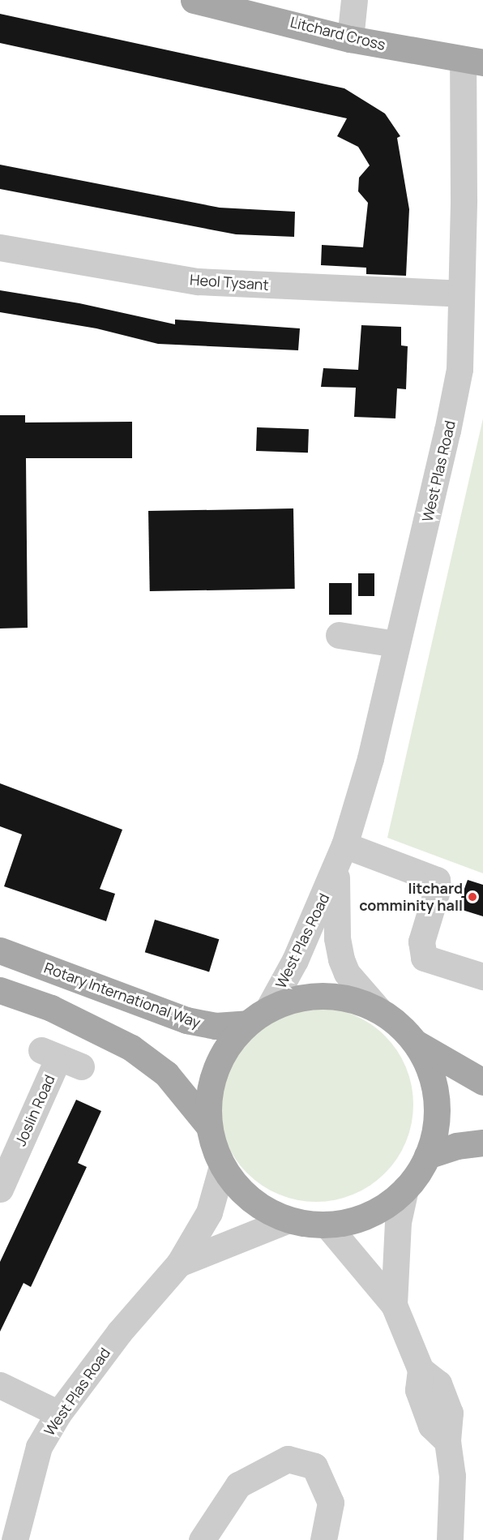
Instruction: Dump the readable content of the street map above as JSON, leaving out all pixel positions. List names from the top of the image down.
{
  "streets": {
    "main road": ["Litchard Cross", "Rotary International Way"],
    "street": ["Heol Tysant", "West Plas Road", "Joslin Road"]
  },
  "crossings": [
    ["Litchard Cross", "West Plas Road"],
    ["Heol Tysant", "West Plas Road"],
    ["West Plas Road", "Rotary International Way"]
  ],
  "places": ["litchard comminity hall"]
}
